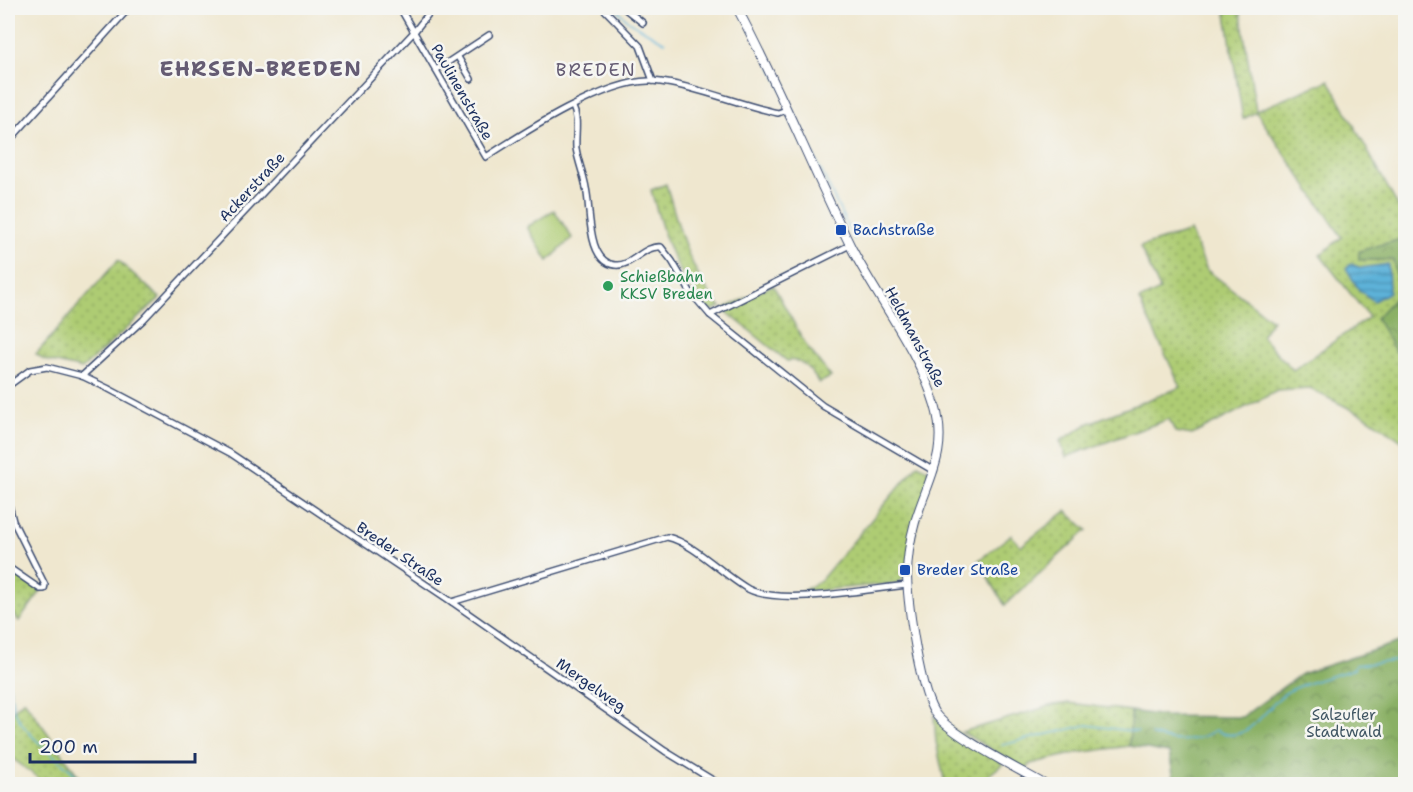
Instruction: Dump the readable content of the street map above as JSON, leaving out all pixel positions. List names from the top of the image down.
{
  "streets": {
    "main road": ["Heldmanstraße"],
    "street": [
      "Paulinenstraße",
      "Ackerstraße",
      "Breder Straße",
      "Mergelweg"
    ]
  },
  "crossings": [
    ["Paulinenstraße", "Ackerstraße"],
    ["Ackerstraße", "Breder Straße"],
    ["Heldmanstraße", "Breder Straße"],
    ["Breder Straße", "Mergelweg"]
  ],
  "districts": ["EHRSEN-BREDEN", "BREDEN"],
  "parks": ["Salzufler Stadtwald"],
  "places": {
    "transit": ["Bachstraße", "Breder Straße"],
    "other": ["Schießbahn KKSV Breden"]
  },
  "scale_bar": "200 m"
}
